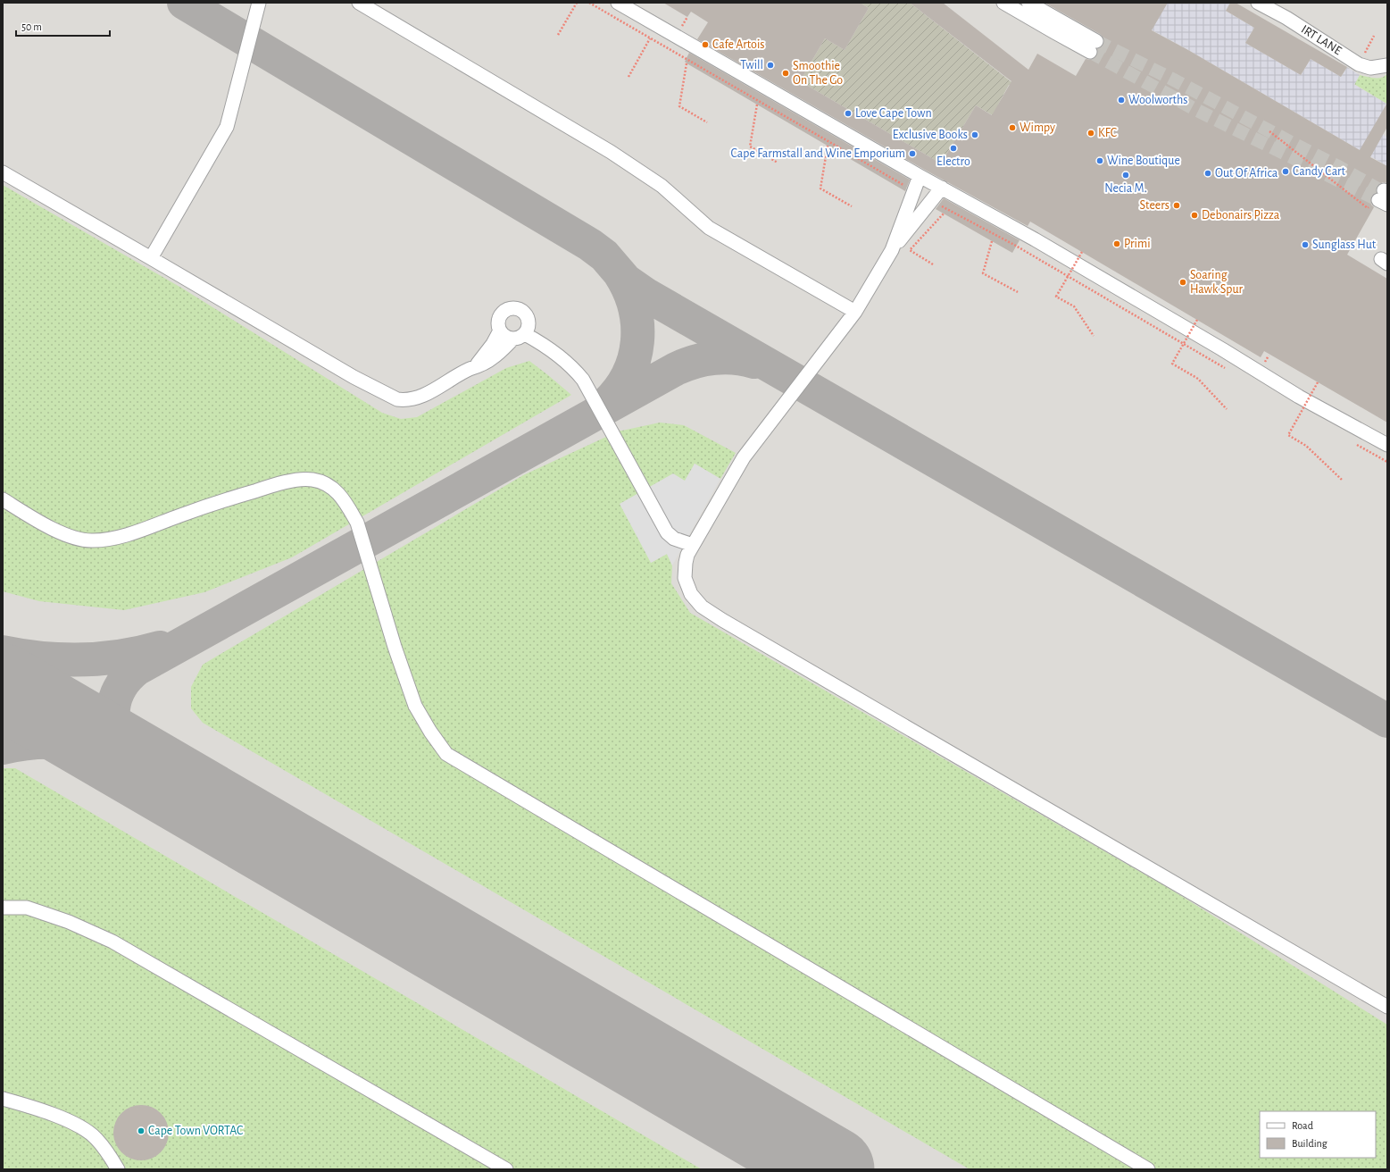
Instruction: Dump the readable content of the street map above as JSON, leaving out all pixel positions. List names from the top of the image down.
{
  "streets": {
    "street": ["IRT LANE"]
  },
  "places": [
    "Cafe Artois",
    "Twill",
    "Smoothie On The Go",
    "Woolworths",
    "Love Cape Town",
    "Wimpy",
    "KFC",
    "Exclusive Books",
    "Electro",
    "Cape Farmstall and Wine Emporium",
    "Wine Boutique",
    "Candy Cart",
    "Out Of Africa",
    "Necia M.",
    "Steers",
    "Debonairs Pizza",
    "Primi",
    "Sunglass Hut",
    "Soaring Hawk Spur",
    "Cape Town VORTAC"
  ],
  "legend": ["Road", "Building"],
  "scale_bar": "50 m"
}
